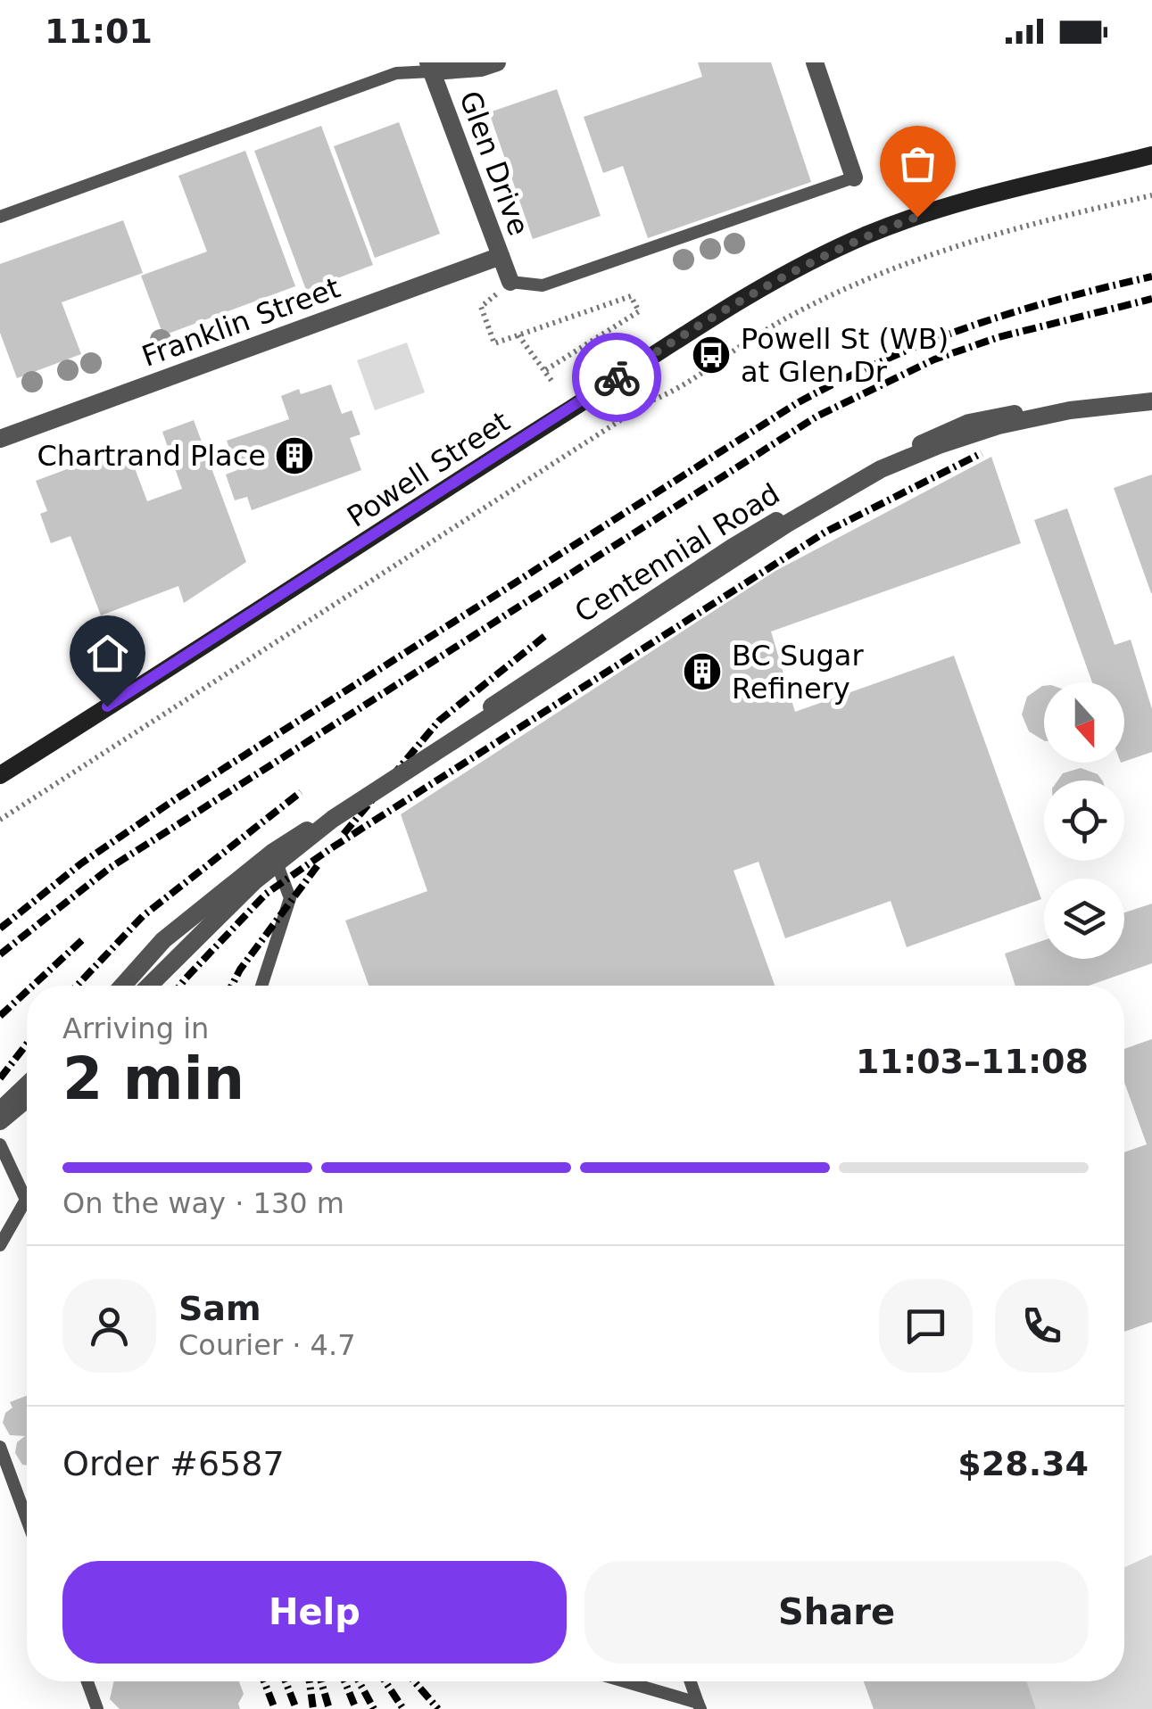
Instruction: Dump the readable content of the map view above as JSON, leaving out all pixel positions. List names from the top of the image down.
{
  "streets": {
    "main road": ["Powell Street"],
    "street": ["Glen Drive", "Franklin Street", "Centennial Road"]
  },
  "crossings": [
    ["Glen Drive", "Franklin Street"]
  ],
  "places": {
    "bus stop": ["Powell St (WB) at Glen Dr"],
    "building": ["Chartrand Place", "BC Sugar Refinery"]
  },
  "north": "bottom",
  "page": {
    "status": "11:01",
    "heading": ["2 min", "Arriving in", "11:03–11:08"],
    "panel": [
      "Sam",
      "Courier · 4.7",
      "Order #6587",
      "$28.34"
    ],
    "bar": "On the way · 130 m",
    "buttons": ["Help", "Share"]
  }
}
